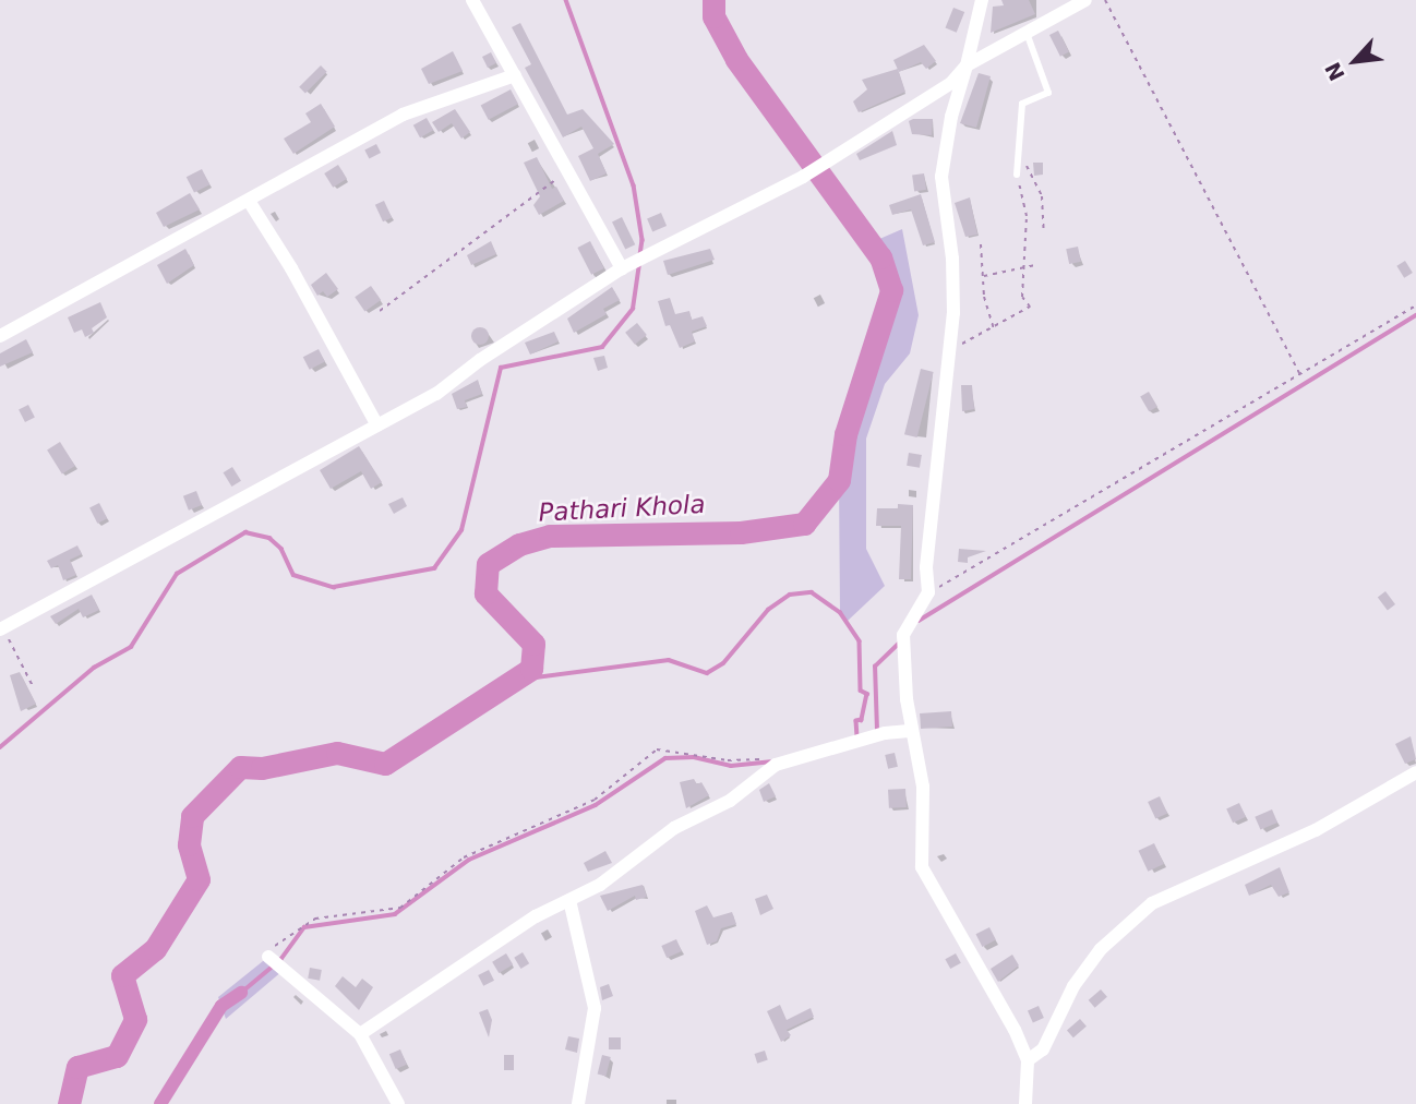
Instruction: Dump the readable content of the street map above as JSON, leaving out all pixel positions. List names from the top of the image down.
{
  "water": ["Pathari Khola"],
  "north": "bottom left"
}
